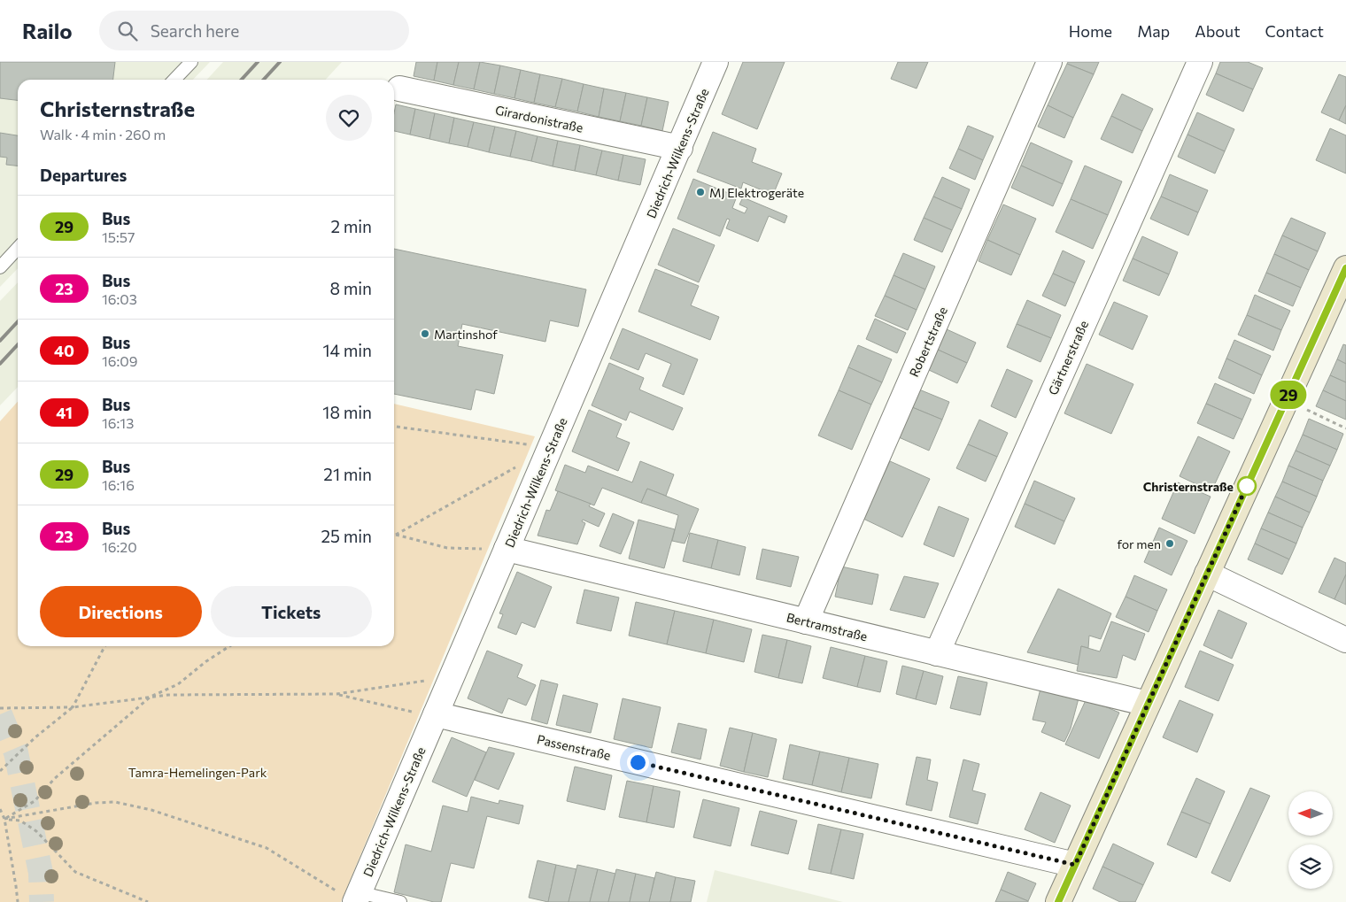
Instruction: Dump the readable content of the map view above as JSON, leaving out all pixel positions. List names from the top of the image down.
{
  "streets": {
    "street": [
      "Girardonistraße",
      "Diedrich-Wilkens-Straße",
      "Robertstraße",
      "Gärtnerstraße",
      "Bertramstraße",
      "Passenstraße"
    ]
  },
  "crossings": [
    ["Girardonistraße", "Diedrich-Wilkens-Straße"],
    ["Diedrich-Wilkens-Straße", "Bertramstraße"],
    ["Diedrich-Wilkens-Straße", "Passenstraße"],
    ["Robertstraße", "Bertramstraße"],
    ["Gärtnerstraße", "Bertramstraße"]
  ],
  "parks": ["Tamra-Hemelingen-Park"],
  "places": [
    "MJ Elektrogeräte",
    "Martinshof",
    "Christernstraße",
    "for men"
  ],
  "lines": ["bus line 29"],
  "north": "left",
  "page": {
    "header": "Railo",
    "search": "Search here",
    "nav": [
      "Home",
      "Map",
      "About",
      "Contact"
    ],
    "on_map": "29",
    "heading": [
      ["Christernstraße", "Walk · 4 min · 260 m"],
      "Departures"
    ],
    "list": [
      {
        "mark": "29",
        "name": "Bus",
        "note": "15:57",
        "value": "2 min"
      },
      {
        "mark": "23",
        "name": "Bus",
        "note": "16:03",
        "value": "8 min"
      },
      {
        "mark": "40",
        "name": "Bus",
        "note": "16:09",
        "value": "14 min"
      },
      {
        "mark": "41",
        "name": "Bus",
        "note": "16:13",
        "value": "18 min"
      },
      {
        "mark": "29",
        "name": "Bus",
        "note": "16:16",
        "value": "21 min"
      },
      {
        "mark": "23",
        "name": "Bus",
        "note": "16:20",
        "value": "25 min"
      }
    ],
    "buttons": ["Directions", "Tickets"]
  }
}
